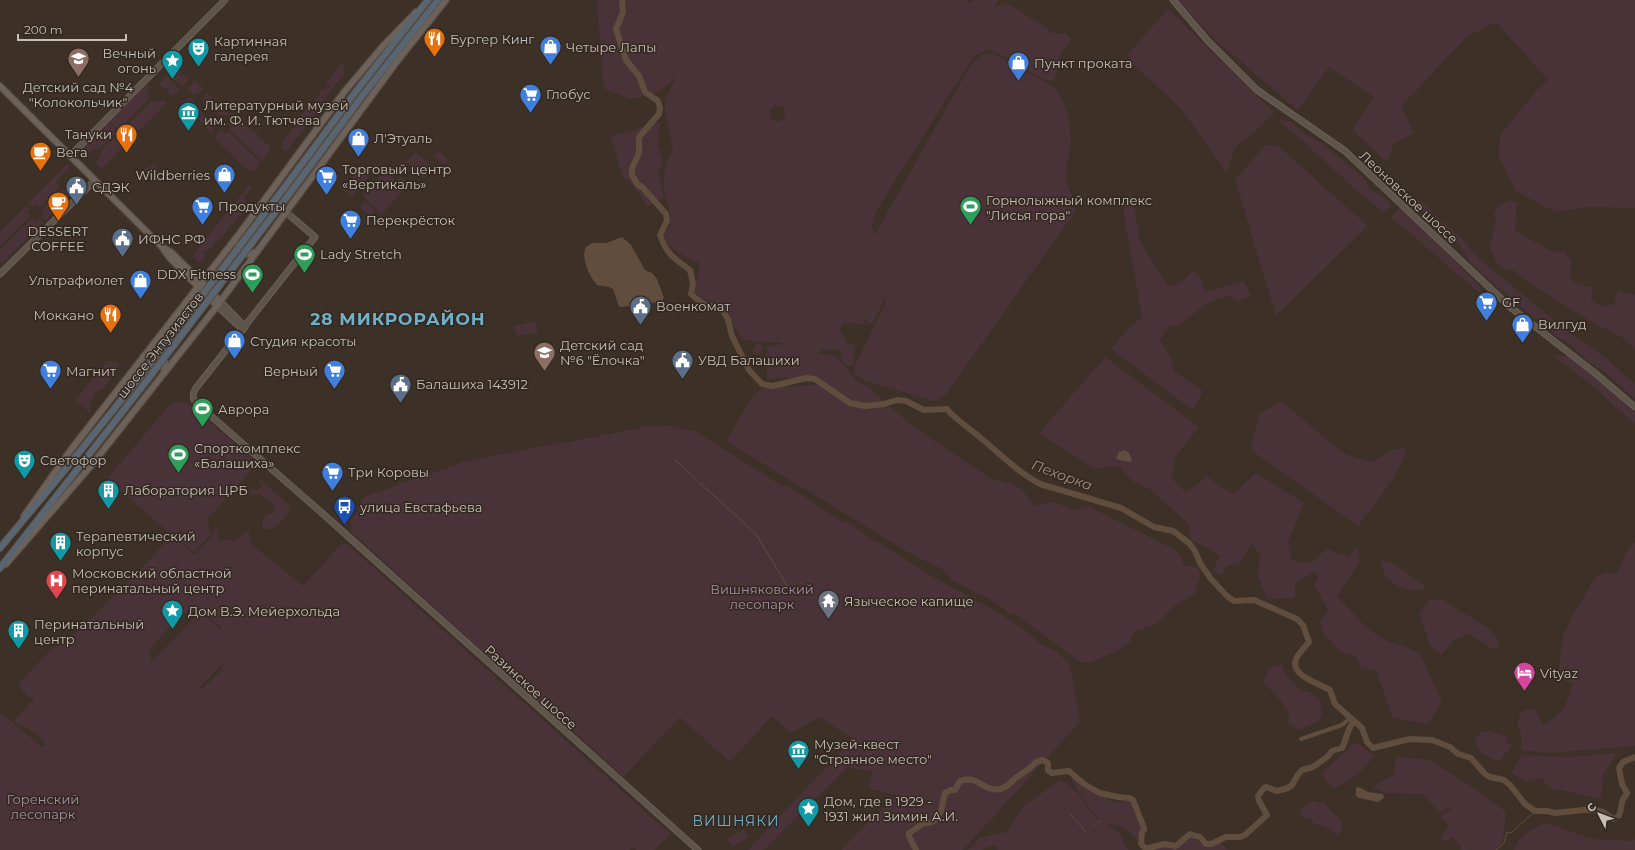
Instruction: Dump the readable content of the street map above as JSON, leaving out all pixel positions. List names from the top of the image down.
{
  "streets": {
    "highway": ["шоссе Энтузиастов"],
    "main road": ["Леоновское шоссе", "Разинское шоссе"]
  },
  "districts": ["28 МИКРОРАЙОН", "ВИШНЯКИ"],
  "water": ["Пехорка"],
  "parks": ["Вишняковский лесопарк", "Горенский лесопарк"],
  "places": {
    "restaurant": ["Бургер Кинг", "Тануки", "Моккано"],
    "shop": [
      "Четыре Лапы",
      "Пункт проката",
      "Л'Этуаль",
      "Wildberries",
      "Ультрафиолет",
      "Вилгуд",
      "Студия красоты"
    ],
    "theatre": ["Картинная галерея", "Светофор"],
    "school or university": ["Детский сад №4 \"Колокольчик\"", "Детский сад №6 \"Ёлочка\""],
    "place": ["Вечный огонь", "Дом В.Э. Мейерхольда", "Дом, где в 1929 - 1931 жил Зимин А.И."],
    "supermarket": [
      "Глобус",
      "Торговый центр «Вертикаль»",
      "Продукты",
      "Перекрёсток",
      "GF",
      "Магнит",
      "Верный",
      "Три Коровы"
    ],
    "museum": ["Литературный музей им. Ф. И. Тютчева", "Музей-квест \"Странное место\""],
    "cafe": ["Вега", "DESSERT COFFEE"],
    "public building": [
      "СДЭК",
      "ИФНС РФ",
      "Военкомат",
      "УВД Балашихи",
      "Балашиха 143912"
    ],
    "sports": [
      "Горнолыжный комплекс \"Лисья гора\"",
      "Lady Stretch",
      "DDX Fitness",
      "Аврора",
      "Спорткомплекс «Балашиха»"
    ],
    "building": ["Лаборатория ЦРБ", "Терапевтический корпус", "Перинатальный центр"],
    "bus stop": ["улица Евстафьева"],
    "hospital": ["Московский областной перинатальный центр"],
    "temple": ["Языческое капище"],
    "hotel": ["Vityaz"]
  },
  "scale_bar": "200 m",
  "north": "top left"
}
